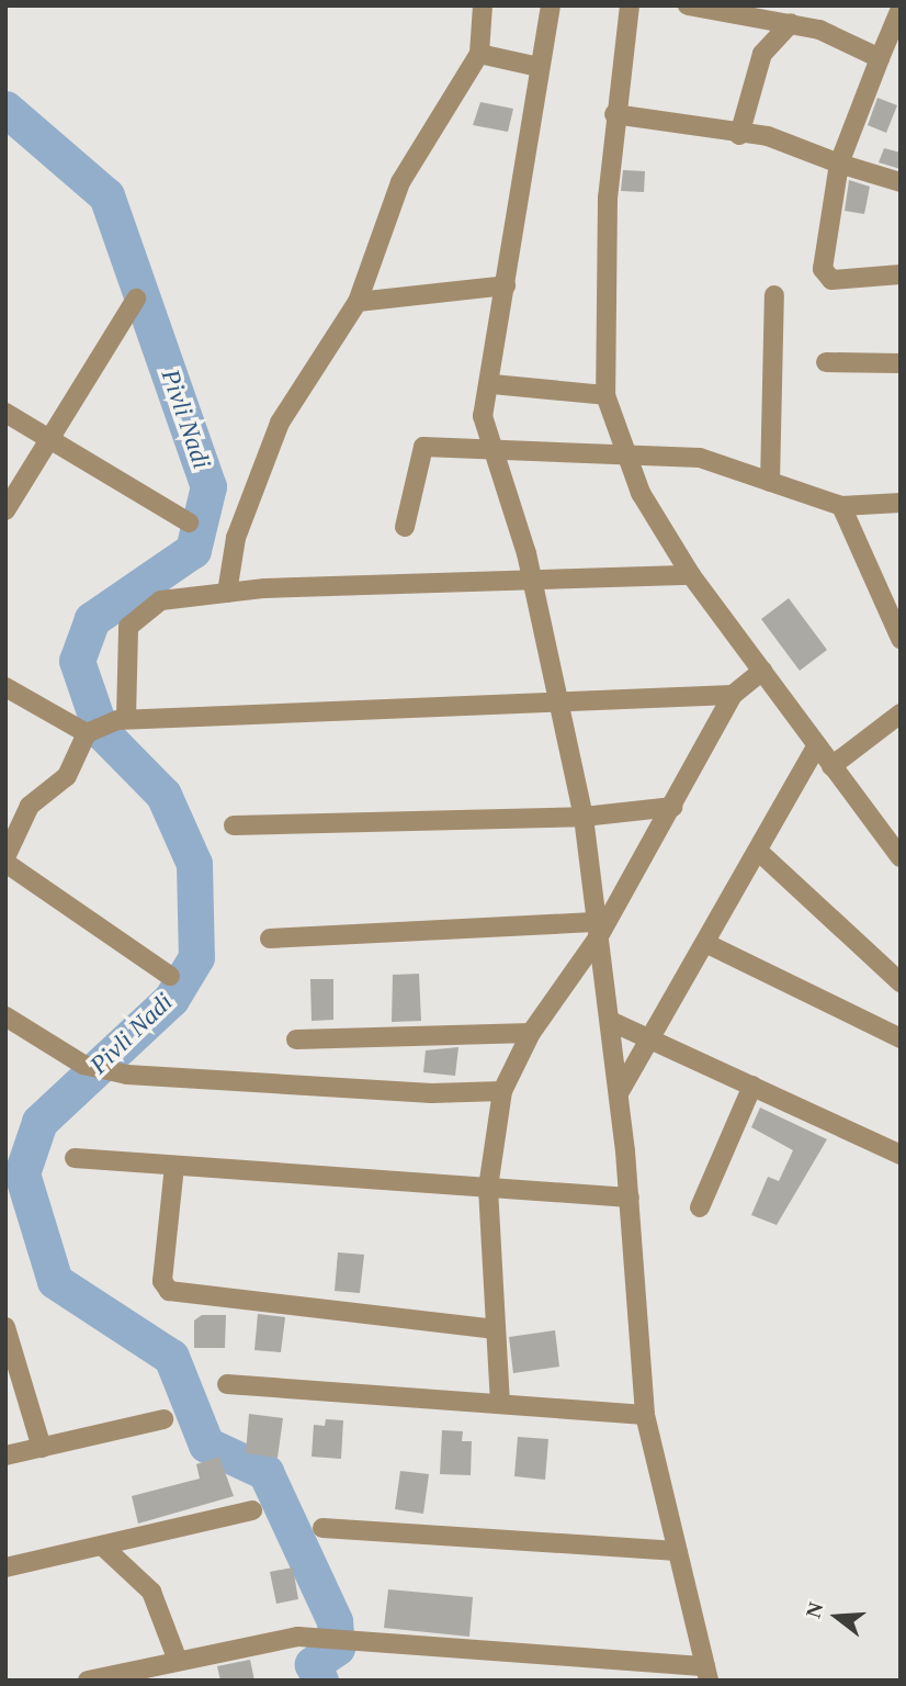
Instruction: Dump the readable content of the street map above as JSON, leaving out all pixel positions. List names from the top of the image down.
{
  "water": ["Pivli Nadi"],
  "north": "left"
}
